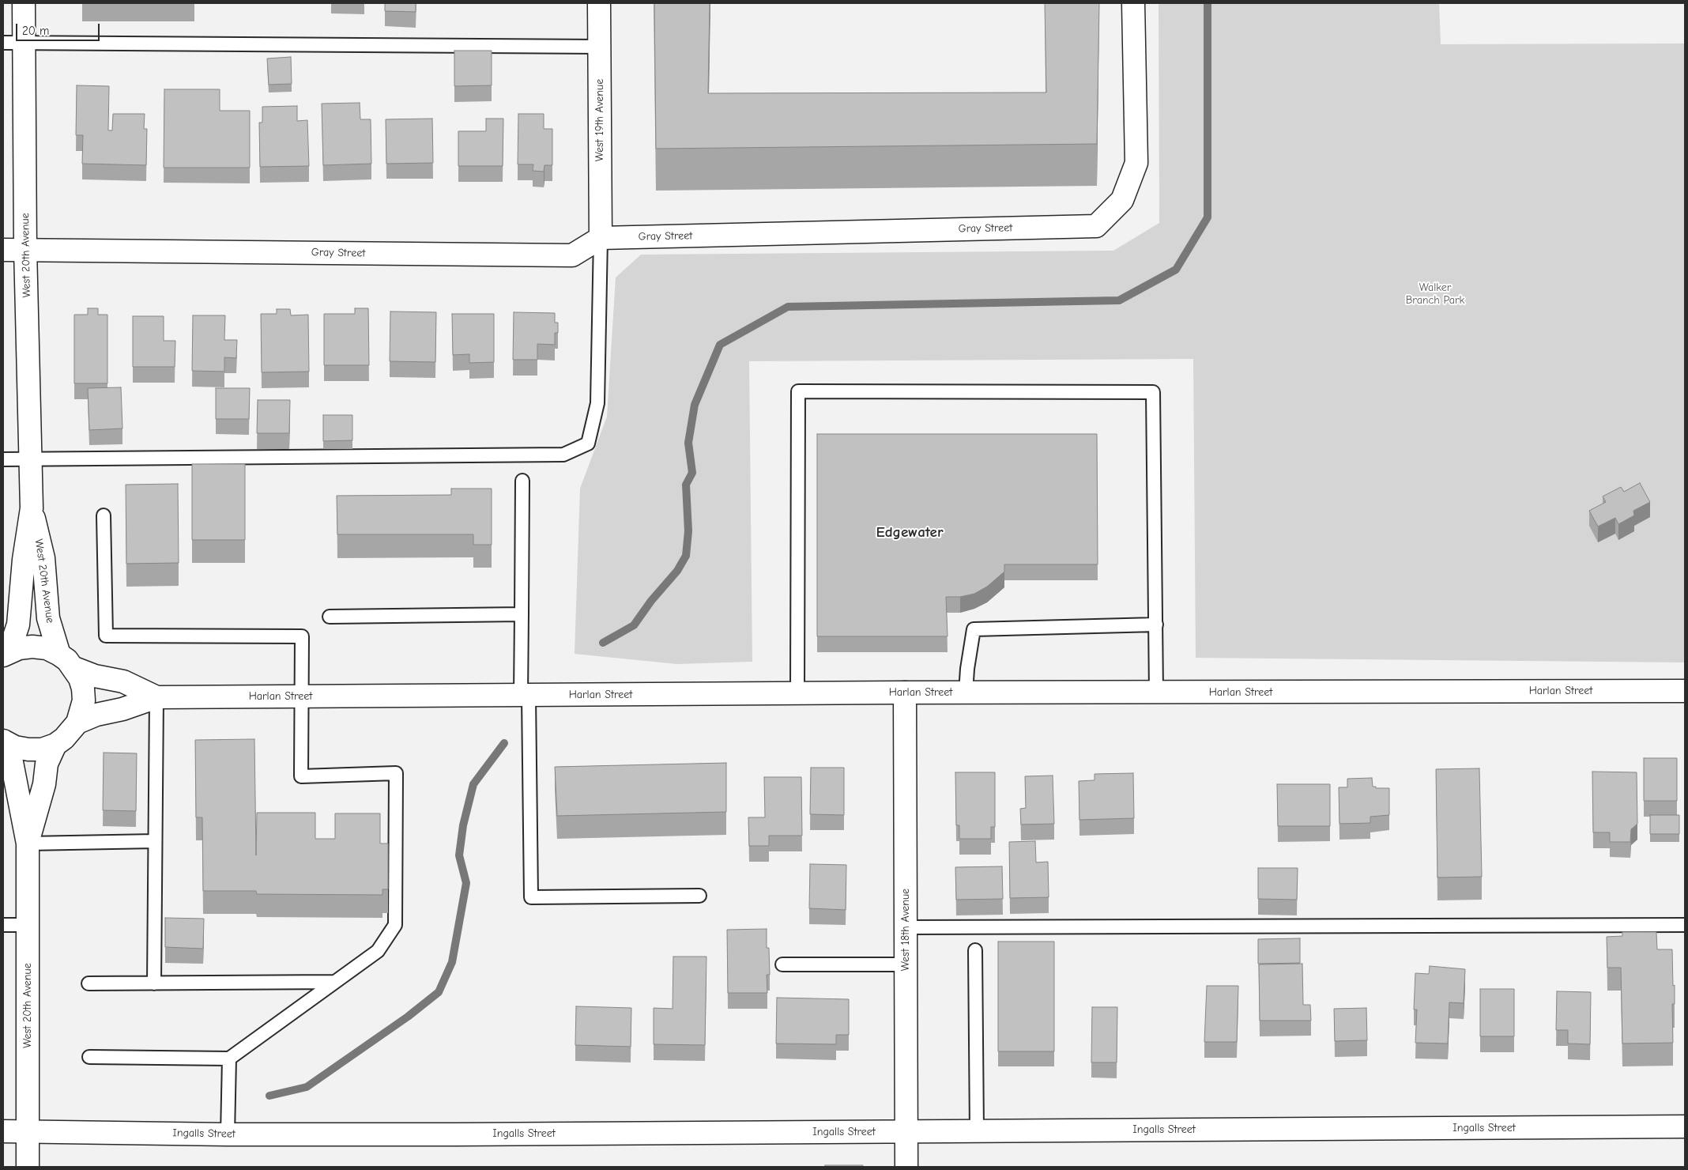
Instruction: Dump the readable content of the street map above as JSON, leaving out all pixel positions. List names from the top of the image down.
{
  "streets": {
    "street": [
      "West 19th Avenue",
      "Gray Street",
      "West 20th Avenue",
      "Harlan Street",
      "West 18th Avenue",
      "Ingalls Street"
    ]
  },
  "crossings": [
    ["West 19th Avenue", "Gray Street"],
    ["Gray Street", "West 20th Avenue"],
    ["West 20th Avenue", "Harlan Street"],
    ["West 20th Avenue", "Ingalls Street"],
    ["Harlan Street", "West 18th Avenue"],
    ["West 18th Avenue", "Ingalls Street"]
  ],
  "districts": ["Edgewater"],
  "parks": ["Walker Branch Park"],
  "scale_bar": "20 m"
}
